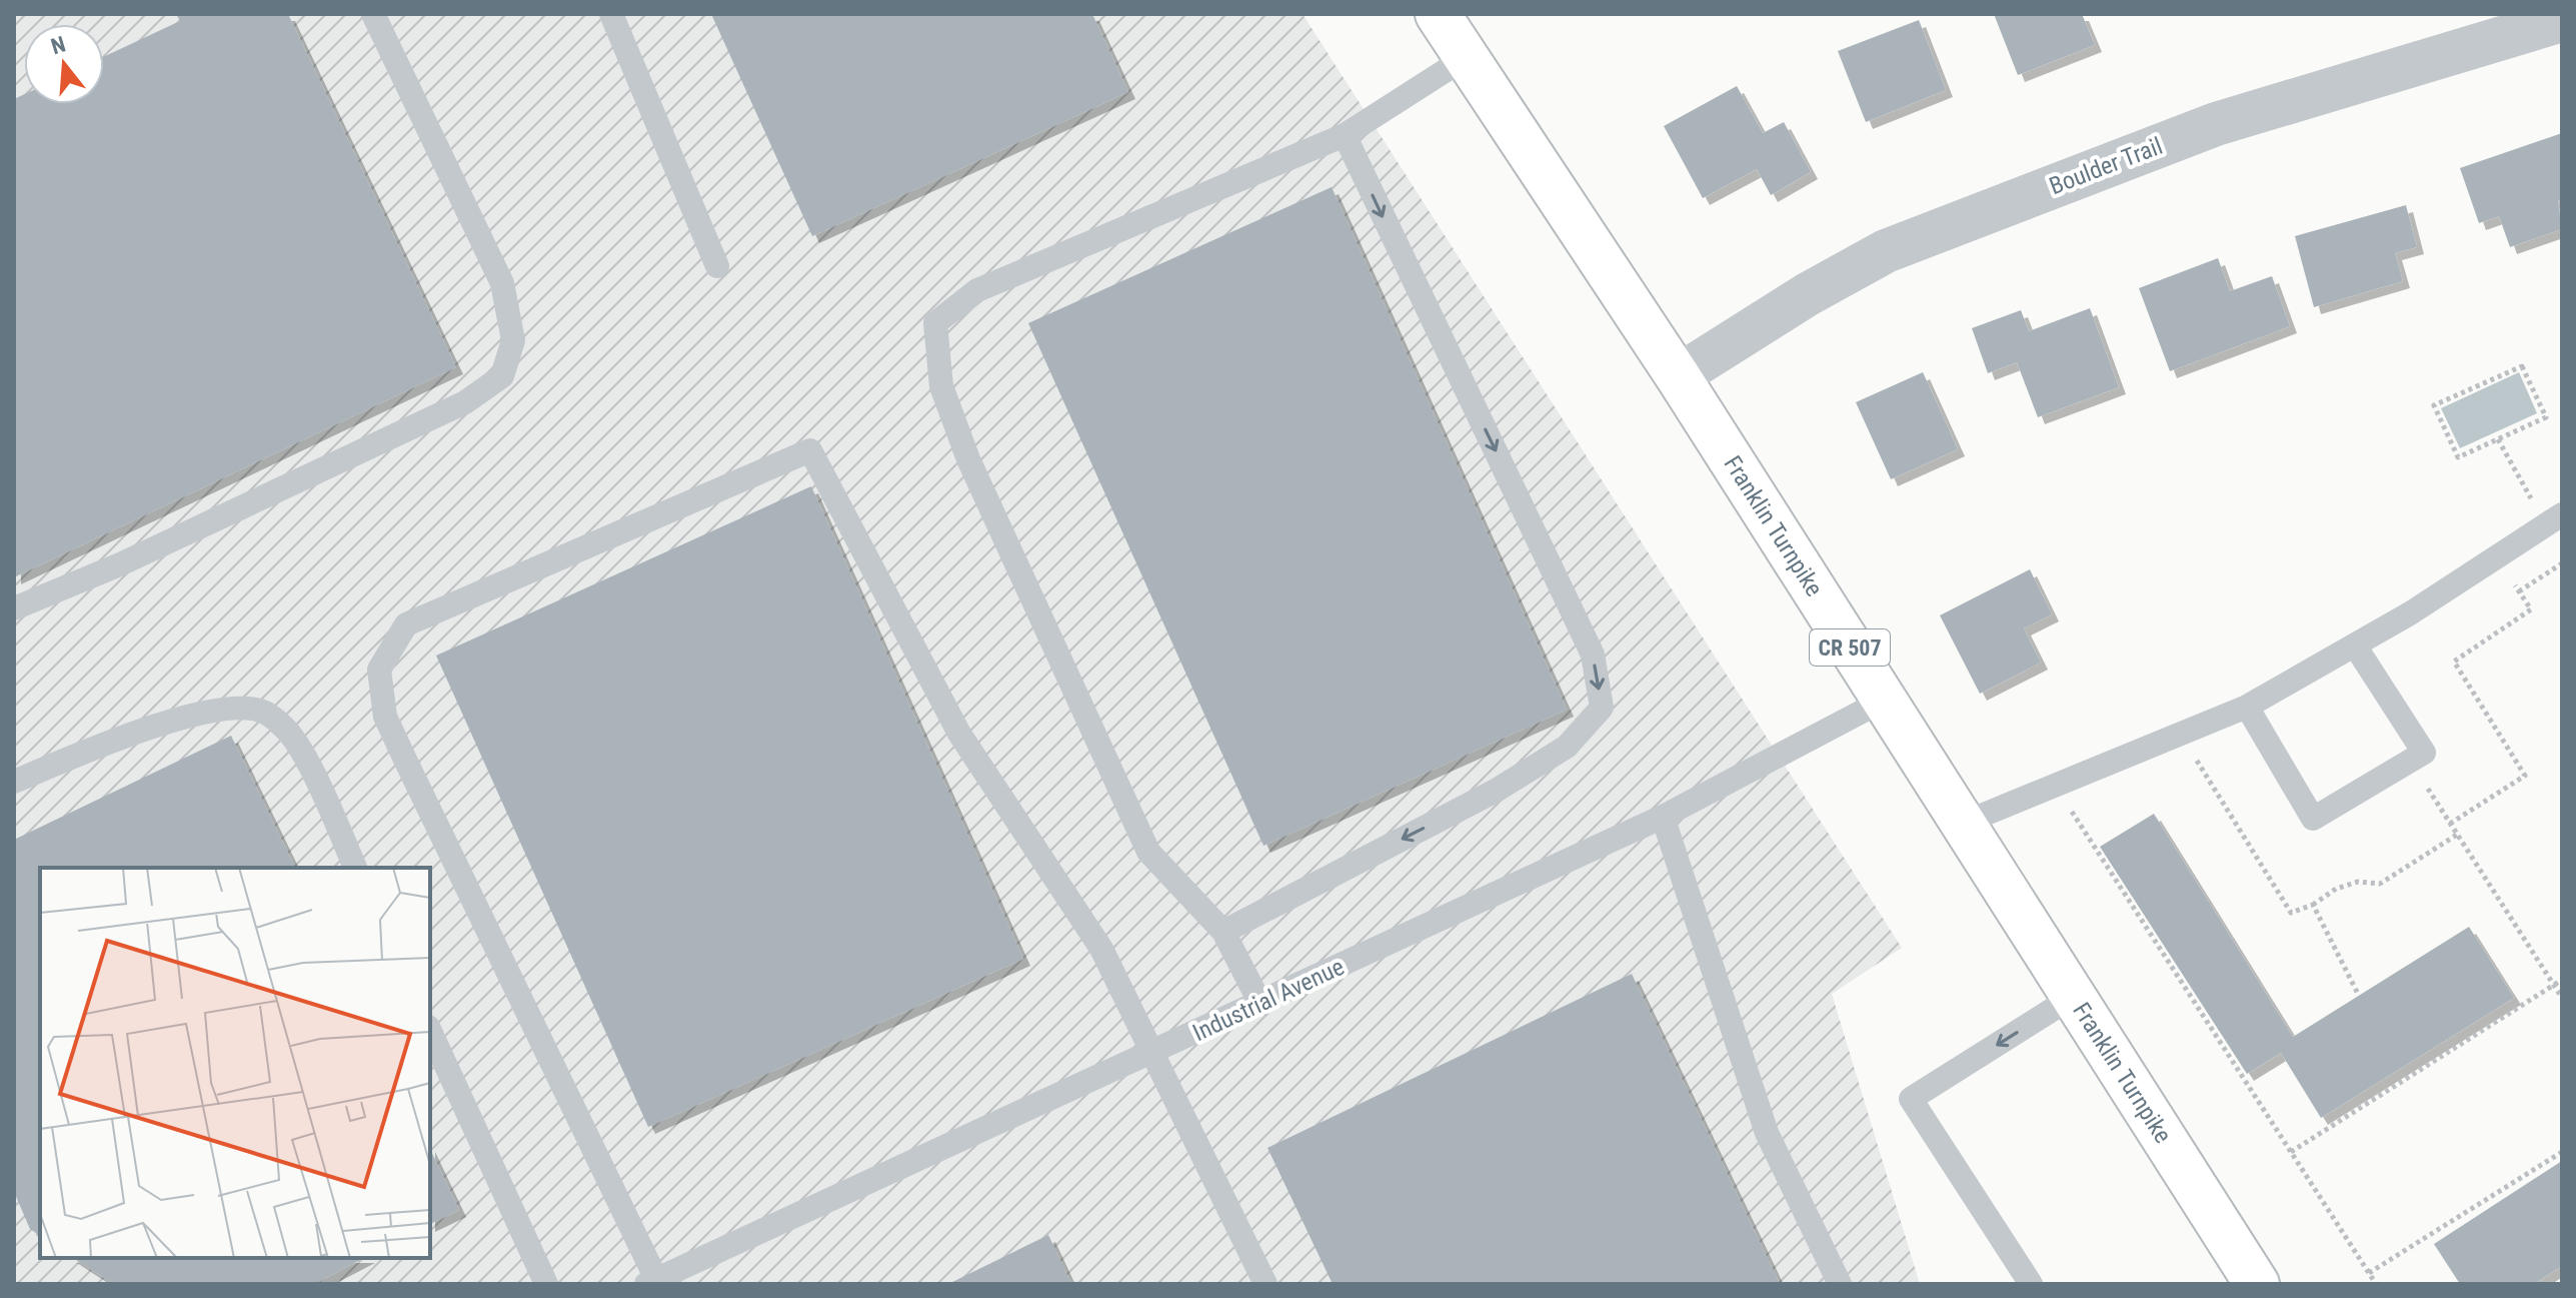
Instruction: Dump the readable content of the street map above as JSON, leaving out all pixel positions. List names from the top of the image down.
{
  "streets": {
    "main road": ["Franklin Turnpike", "CR 507"],
    "street": ["Boulder Trail"],
    "lane": ["Industrial Avenue"]
  },
  "crossings": [
    ["Boulder Trail", "Franklin Turnpike"],
    ["Franklin Turnpike", "Industrial Avenue"]
  ],
  "north": "top"
}
